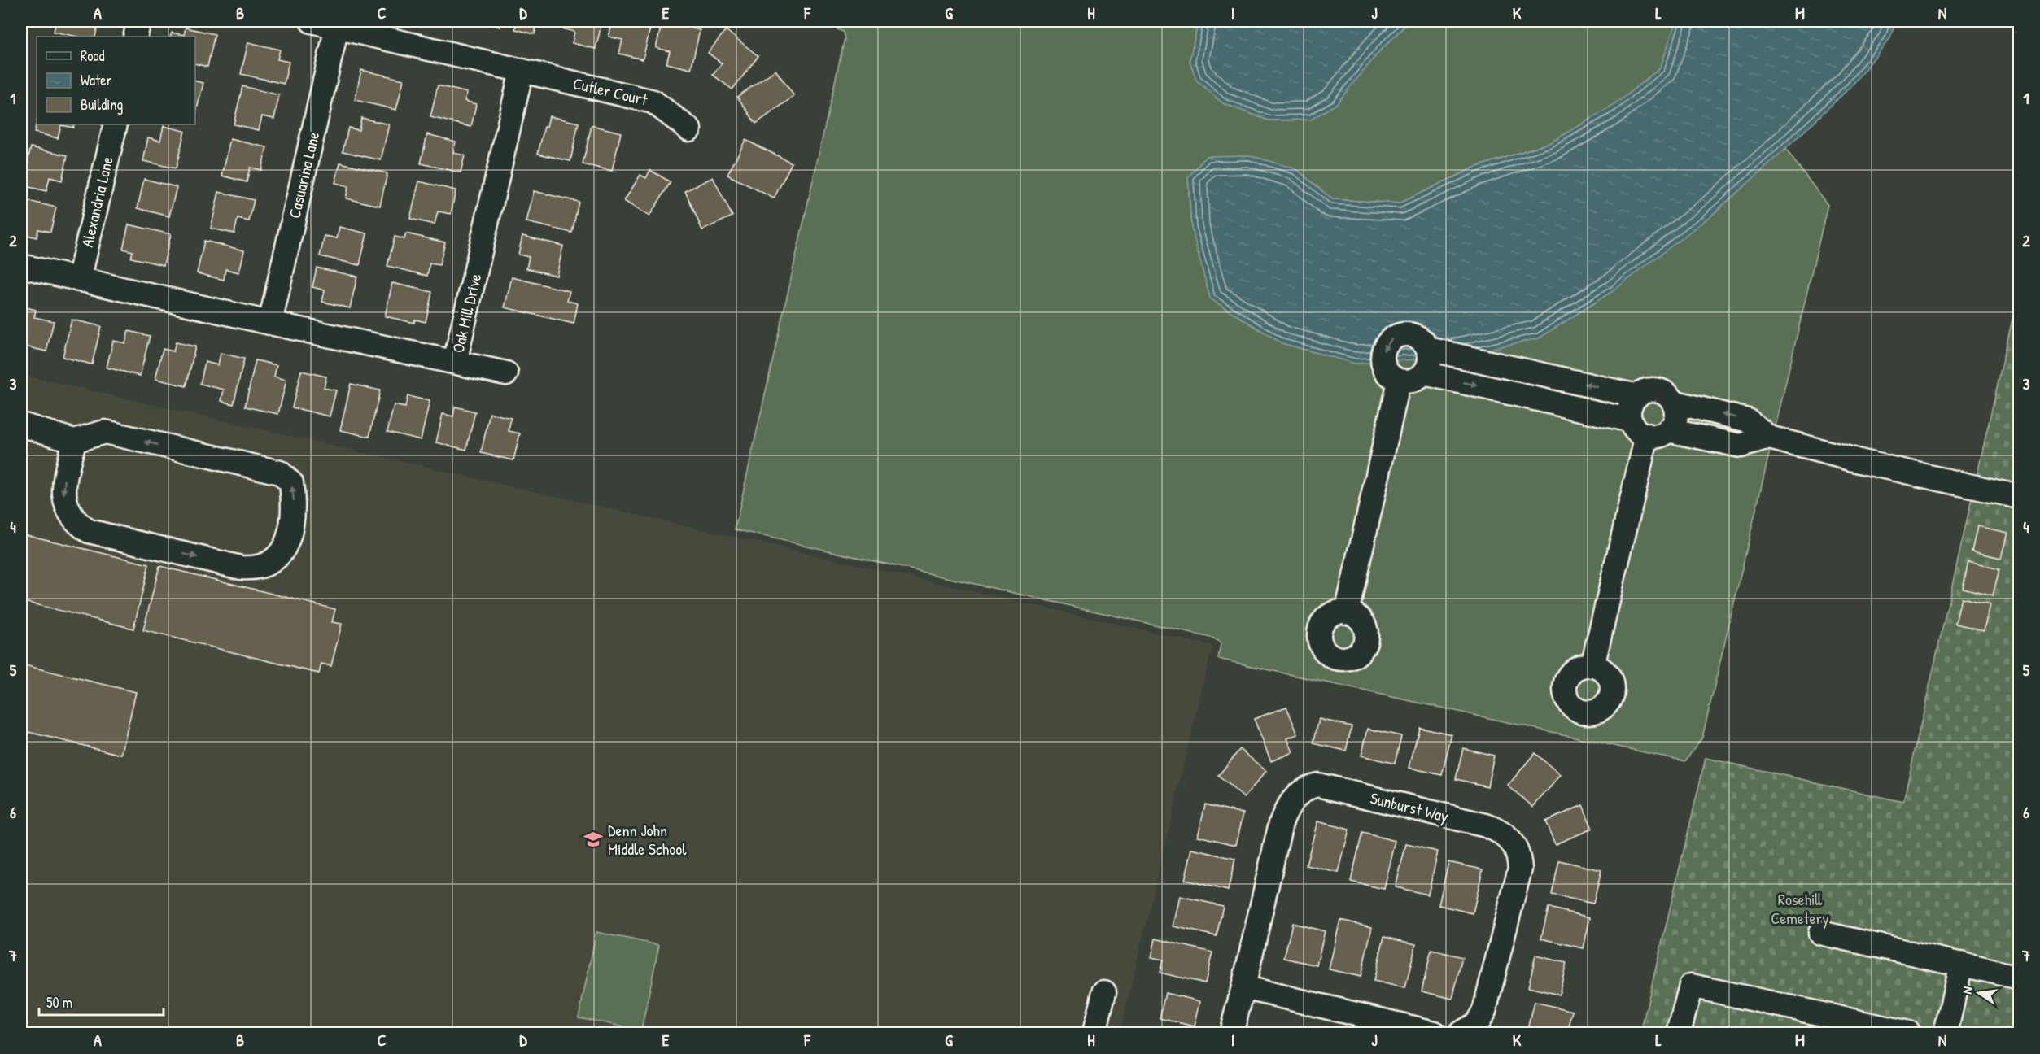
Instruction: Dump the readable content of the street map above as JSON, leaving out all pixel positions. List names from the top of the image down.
{
  "streets": {
    "street": [
      "Cutler Court",
      "Casuarina Lane",
      "Alexandria Lane",
      "Oak Mill Drive",
      "Sunburst Way"
    ]
  },
  "crossings": [
    ["Cutler Court", "Oak Mill Drive"],
    ["Casuarina Lane", "Oak Mill Drive"],
    ["Alexandria Lane", "Oak Mill Drive"]
  ],
  "parks": ["Rosehill Cemetery"],
  "places": {
    "school or university": ["Denn John Middle School"]
  },
  "legend": ["Road", "Water", "Building"],
  "scale_bar": "50 m",
  "north": "left",
  "grid": {
    "columns": [
      "A",
      "B",
      "C",
      "D",
      "E",
      "F",
      "G",
      "H",
      "I",
      "J",
      "K",
      "L",
      "M",
      "N"
    ],
    "rows": [
      "1",
      "2",
      "3",
      "4",
      "5",
      "6",
      "7"
    ]
  }
}
